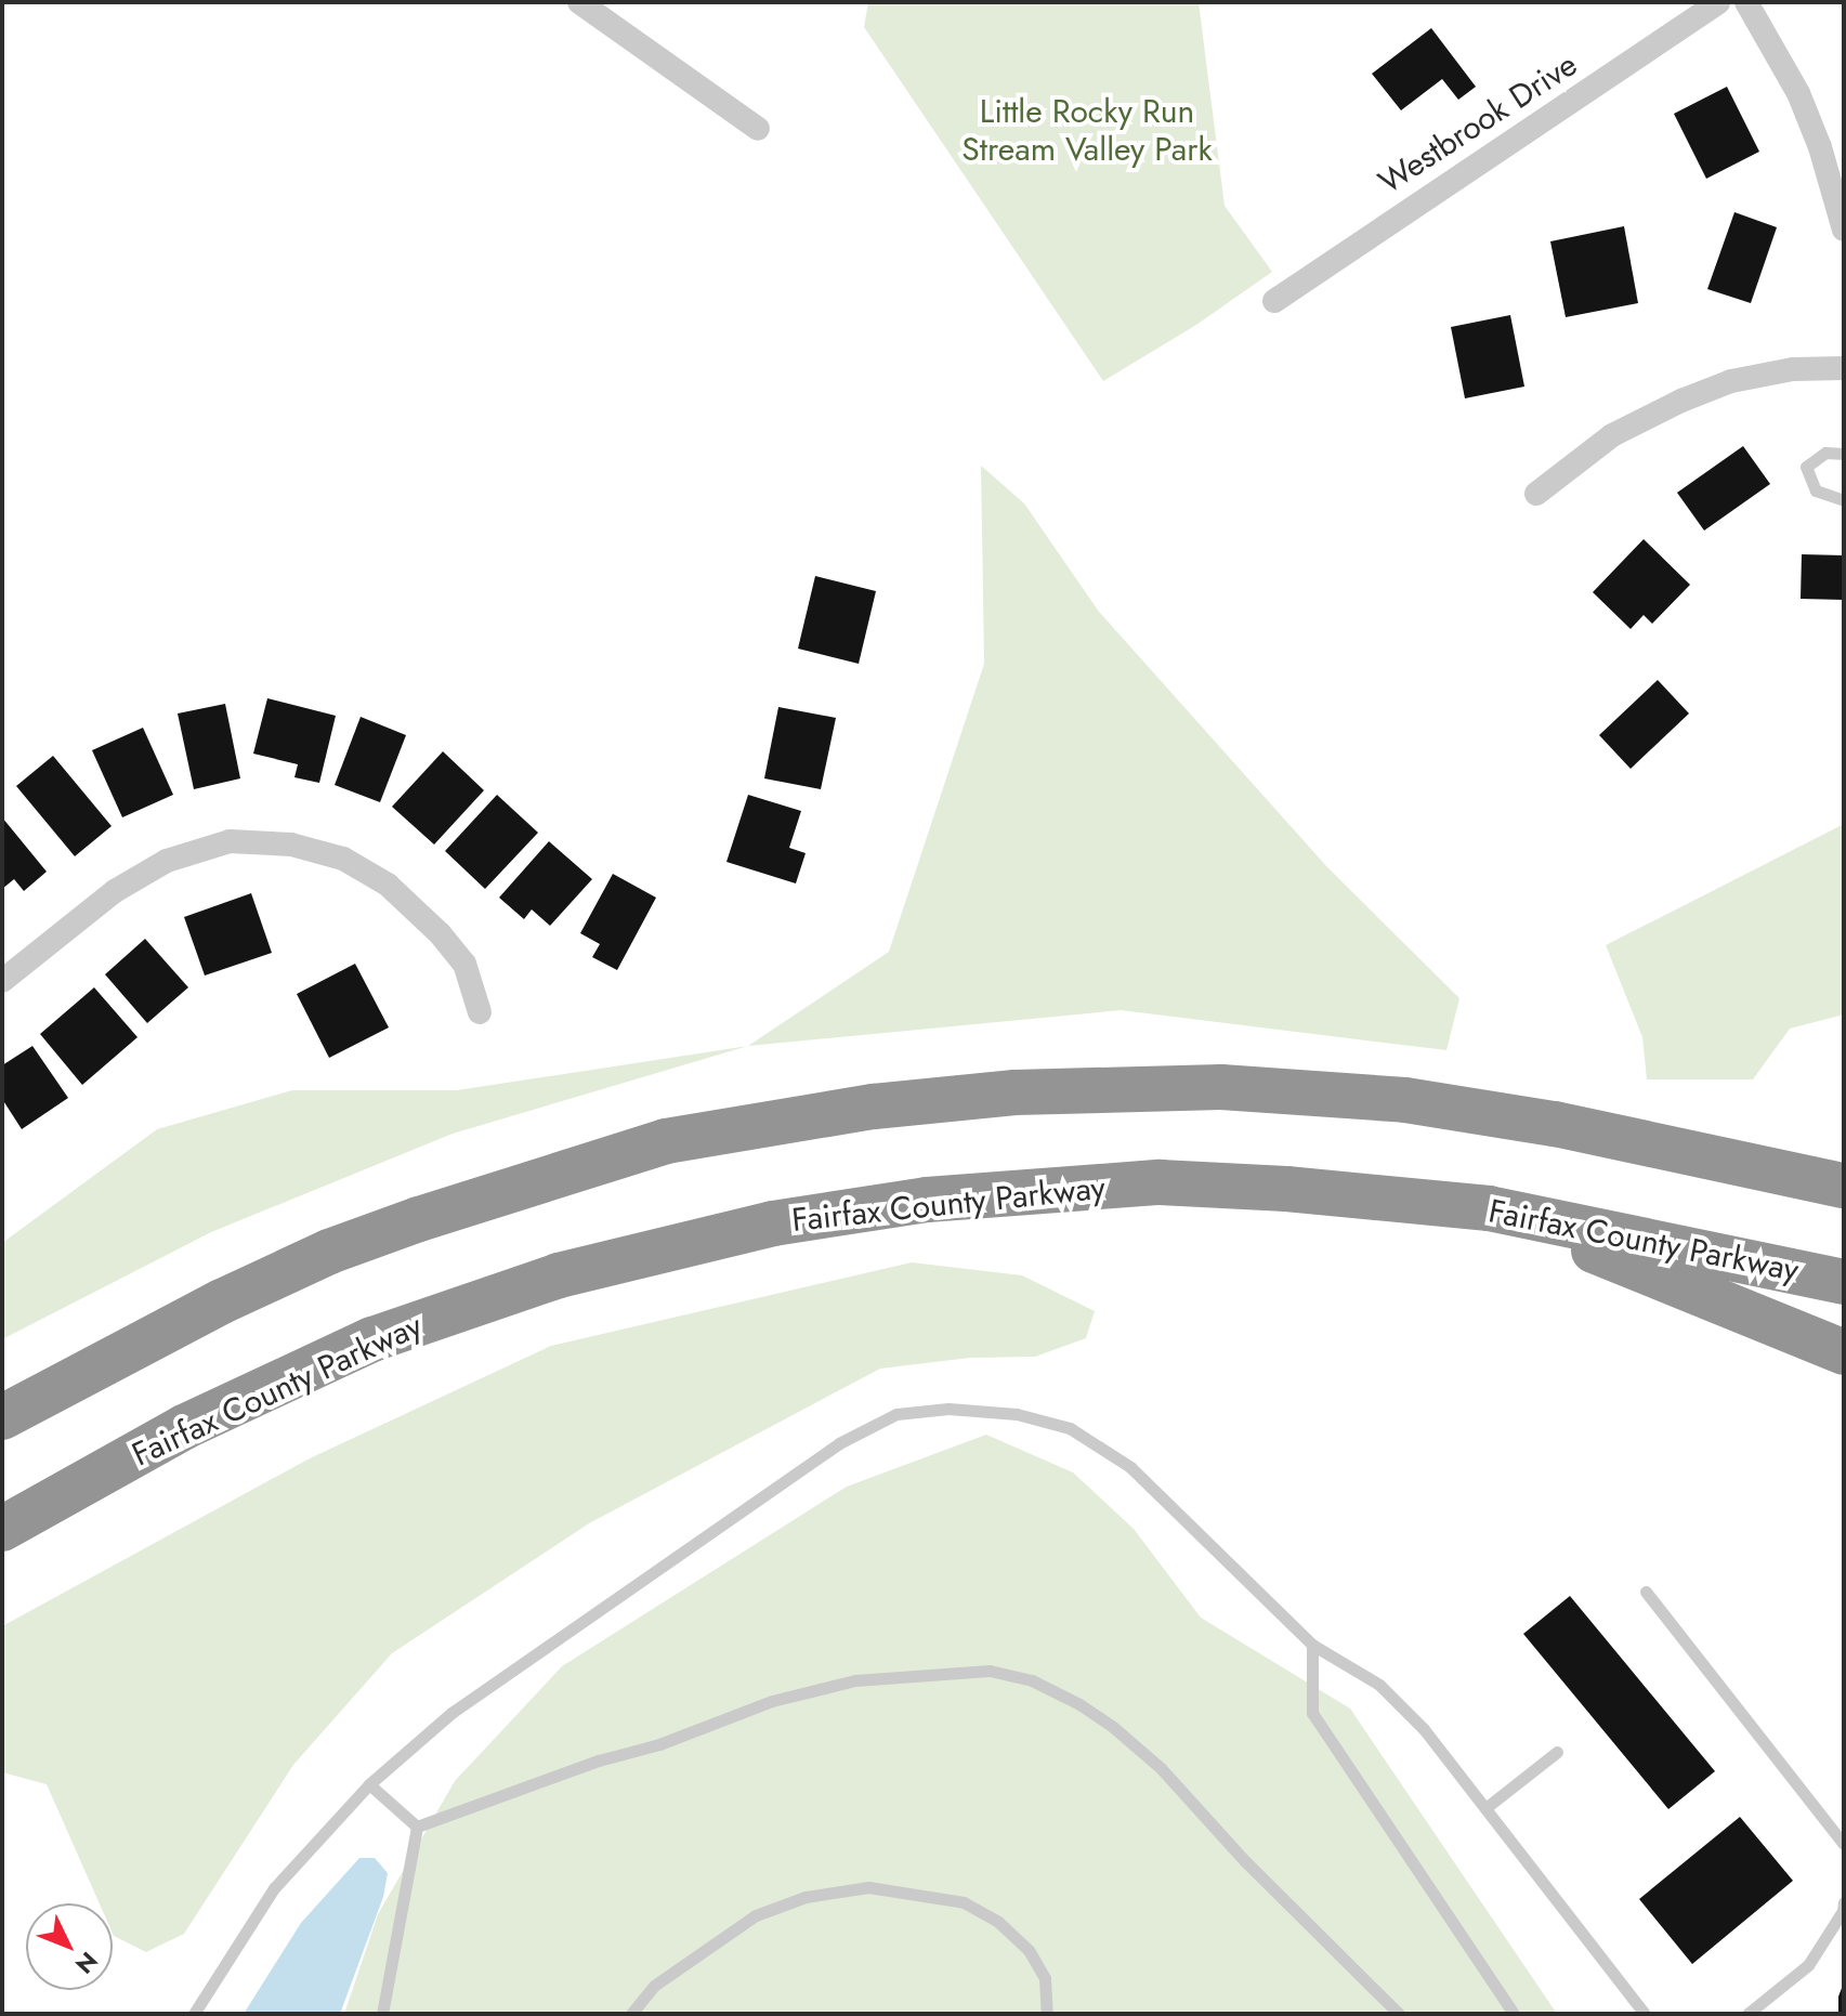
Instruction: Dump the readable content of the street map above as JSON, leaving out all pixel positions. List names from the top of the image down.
{
  "streets": {
    "highway": ["Fairfax County Parkway"],
    "street": ["Westbrook Drive"]
  },
  "parks": ["Little Rocky Run Stream Valley Park"],
  "north": "bottom right"
}
